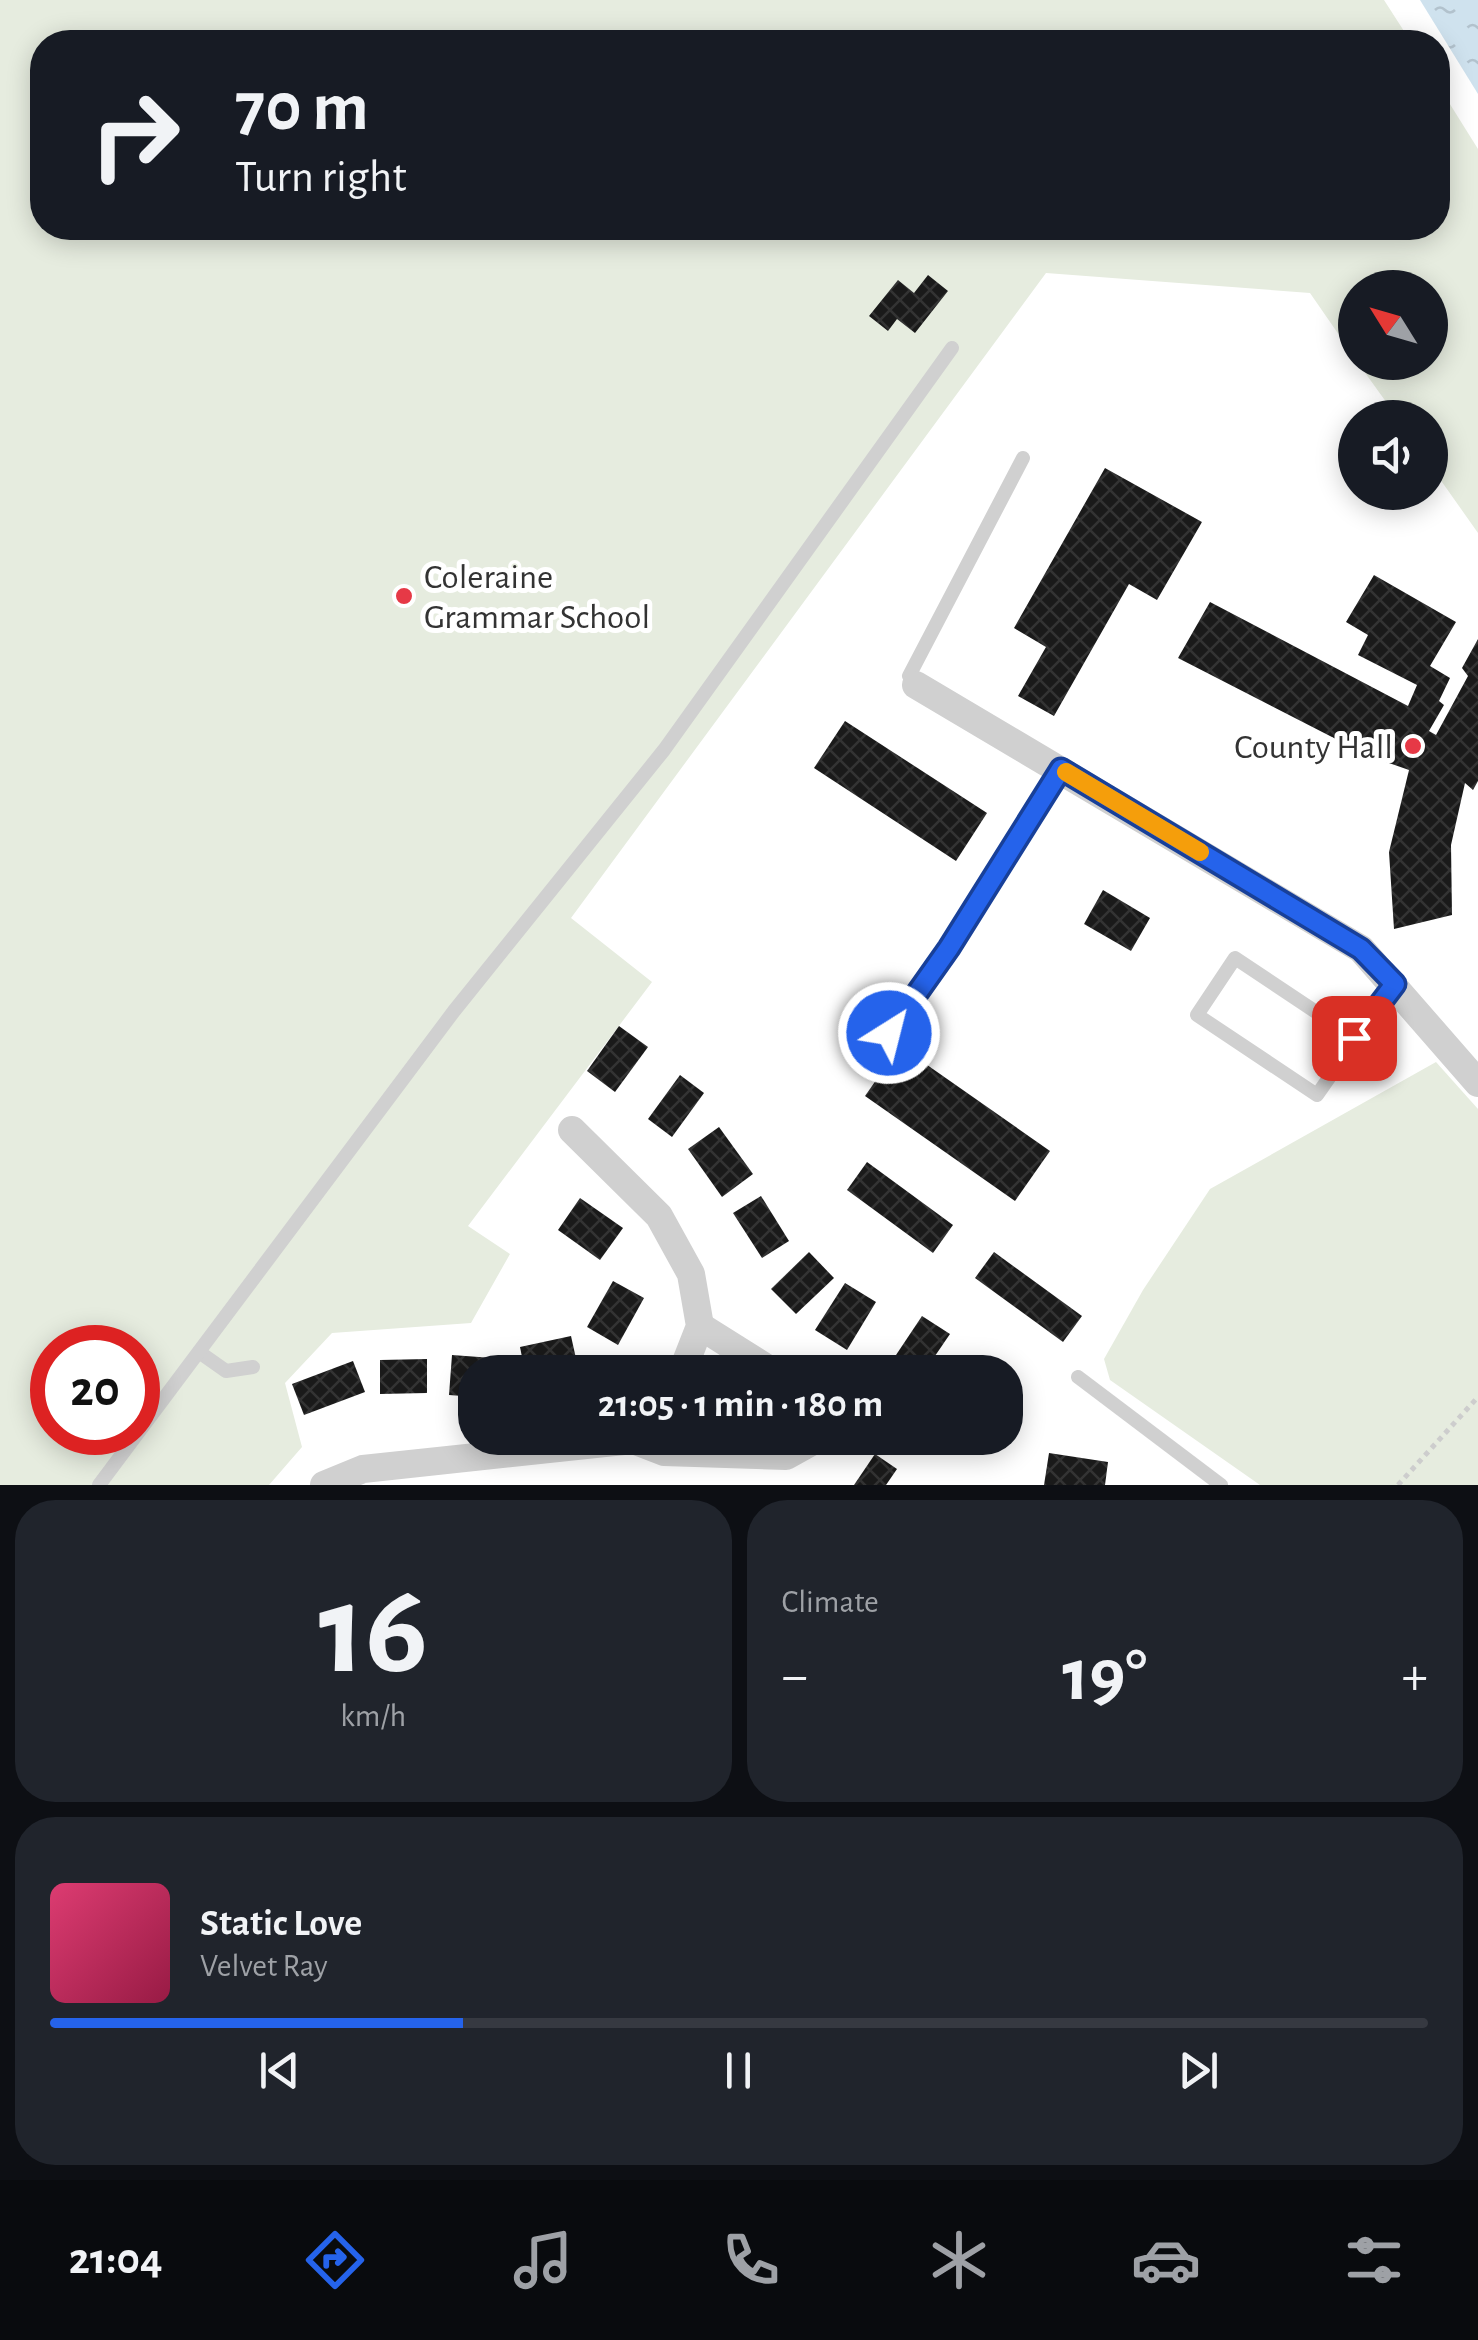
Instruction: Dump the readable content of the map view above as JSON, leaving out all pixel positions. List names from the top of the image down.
{
  "places": ["Coleraine Grammar School", "County Hall"],
  "north": "top left",
  "page": {
    "turn": ["70 m", "Turn right"],
    "limit": "20",
    "trip": "21:05 · 1 min · 180 m",
    "tile": [
      ["16", "km/h"],
      "Climate"
    ],
    "heat": ["−", "19°", "+"],
    "song": ["Static Love", "Velvet Ray"],
    "tabs": "21:04"
  }
}
